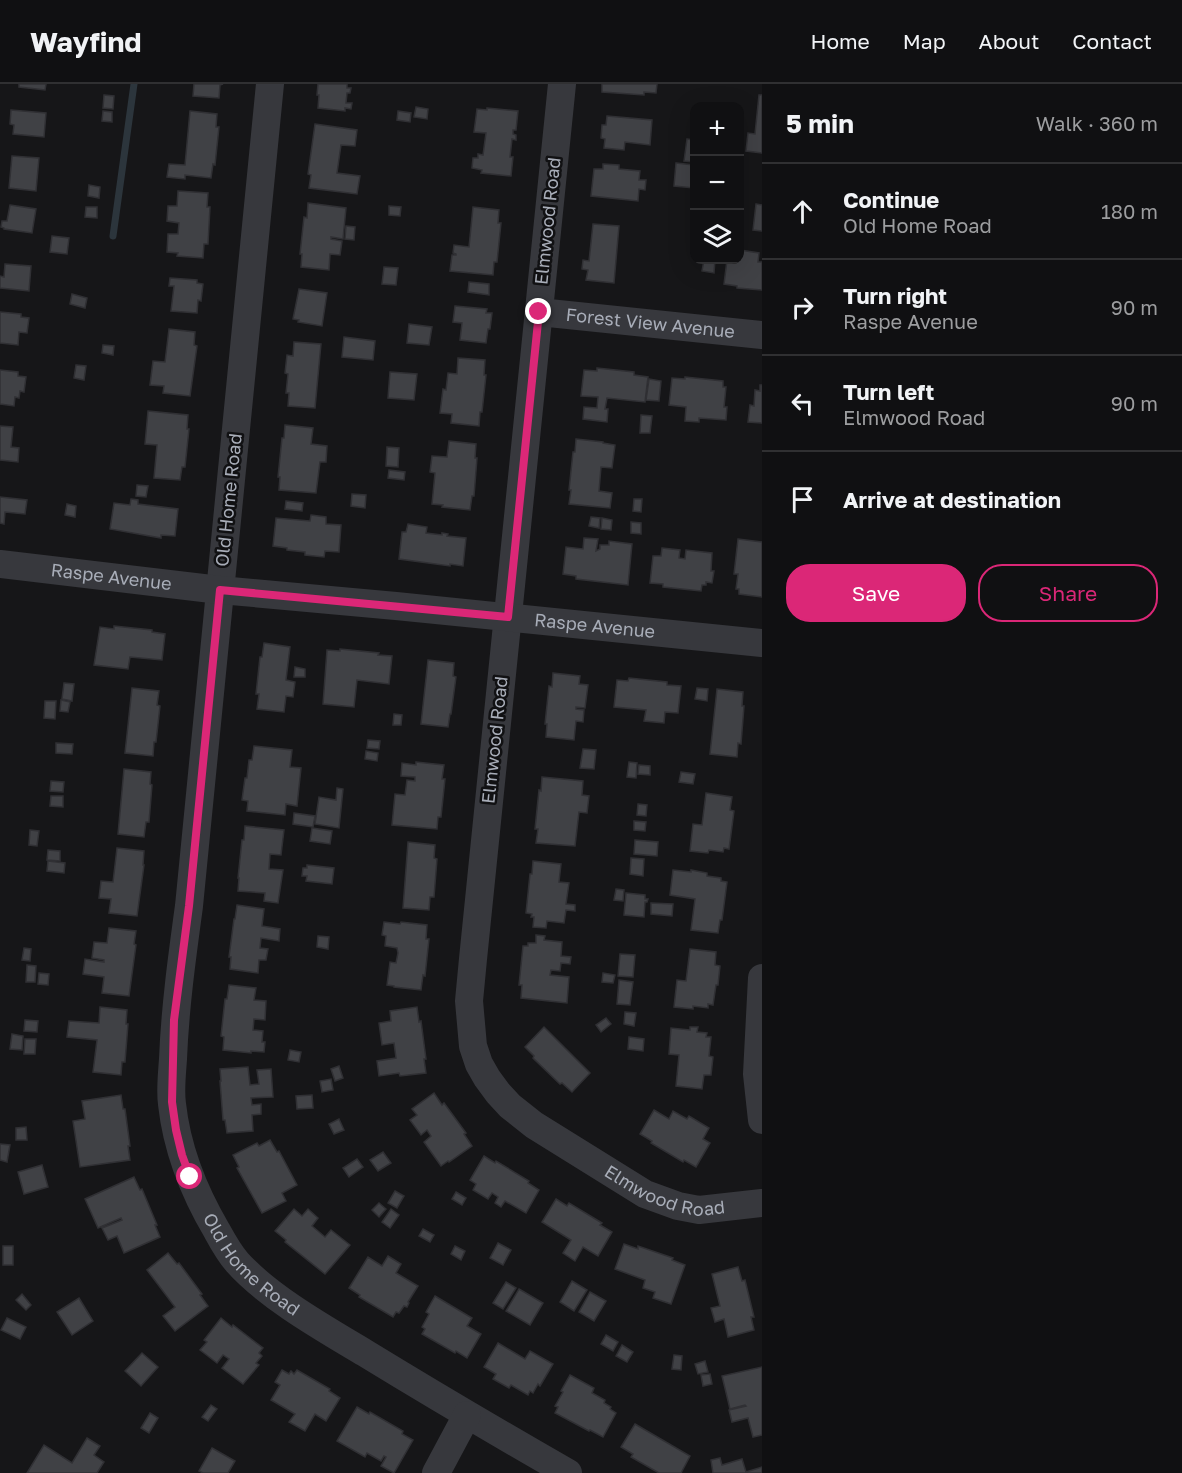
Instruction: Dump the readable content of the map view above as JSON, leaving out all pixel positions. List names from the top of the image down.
{
  "streets": {
    "street": [
      "Elmwood Road",
      "Forest View Avenue",
      "Old Home Road",
      "Raspe Avenue"
    ]
  },
  "crossings": [
    ["Elmwood Road", "Forest View Avenue"],
    ["Elmwood Road", "Raspe Avenue"],
    ["Old Home Road", "Raspe Avenue"]
  ],
  "page": {
    "header": "Wayfind",
    "nav": [
      "Home",
      "Map",
      "About",
      "Contact"
    ],
    "heading": ["5 min", "Walk · 360 m"],
    "map_buttons": ["+", "−"],
    "list": [
      ["Continue", "Old Home Road", "180 m"],
      ["Turn right", "Raspe Avenue", "90 m"],
      ["Turn left", "Elmwood Road", "90 m"],
      "Arrive at destination"
    ],
    "buttons": ["Save", "Share"]
  }
}
